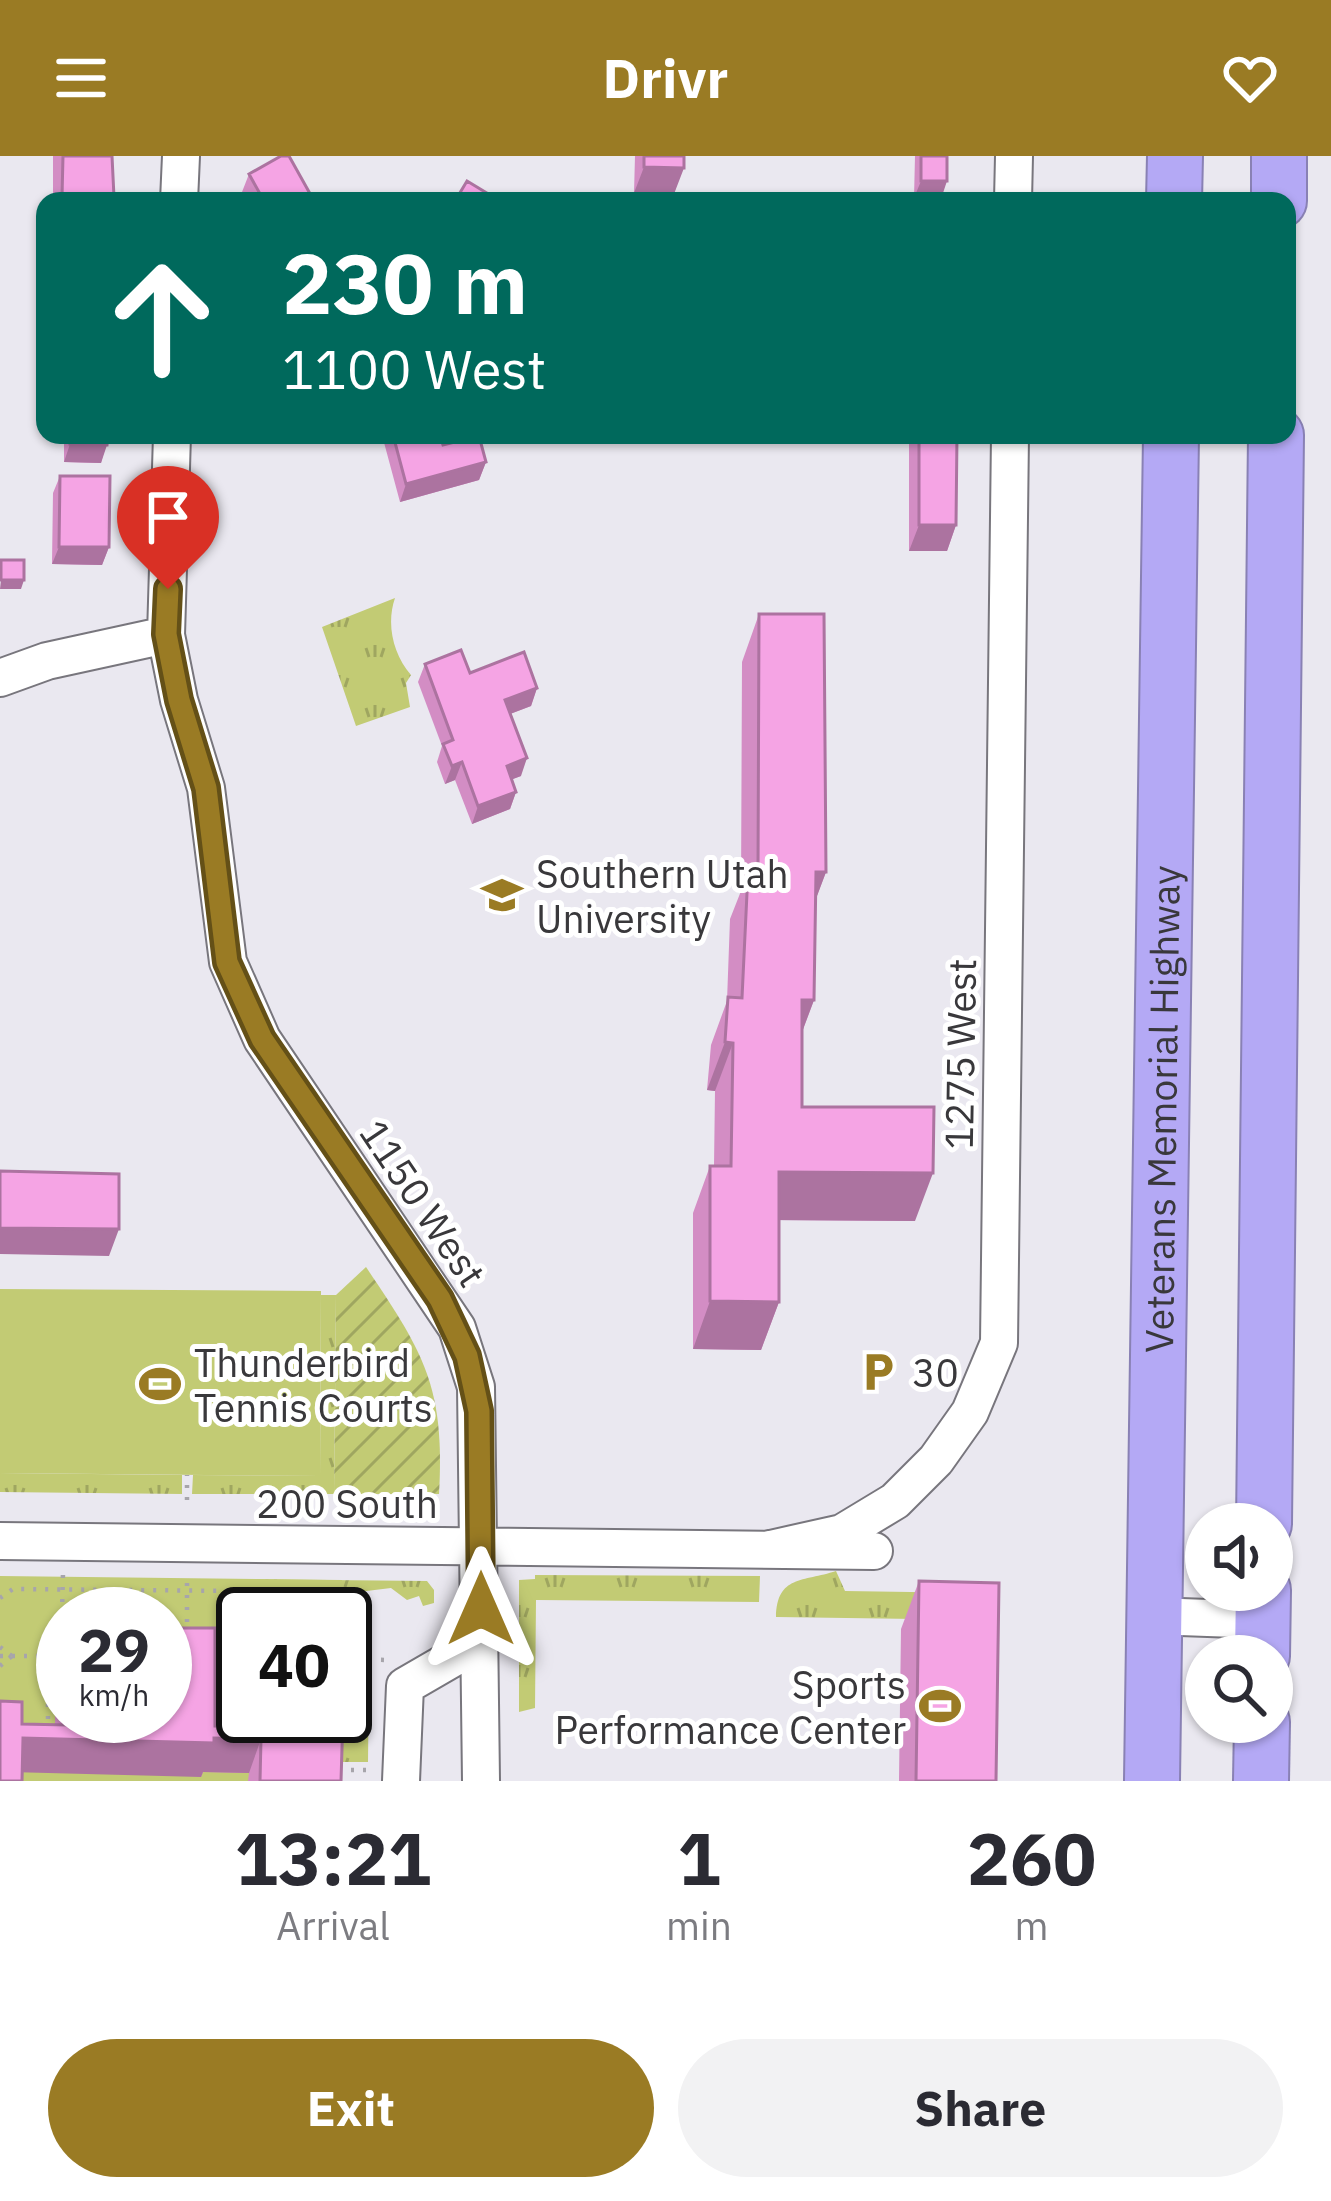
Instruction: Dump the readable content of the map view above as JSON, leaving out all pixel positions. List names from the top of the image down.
{
  "streets": {
    "highway": ["Veterans Memorial Highway"],
    "street": ["1275 West", "1150 West", "200 South"]
  },
  "crossings": [
    ["1275 West", "200 South"],
    ["1150 West", "200 South"]
  ],
  "places": {
    "school or university": ["Southern Utah University"],
    "parking": ["30"],
    "sports": ["Thunderbird Tennis Courts", "Sports Performance Center"]
  },
  "page": {
    "header": "Drivr",
    "turn": ["230 m", "1100 West"],
    "speed": "29 km/h",
    "limit": "40",
    "eta": [
      "13:21",
      "Arrival",
      "1",
      "min",
      "260",
      "m"
    ],
    "buttons": ["Exit", "Share"]
  }
}
